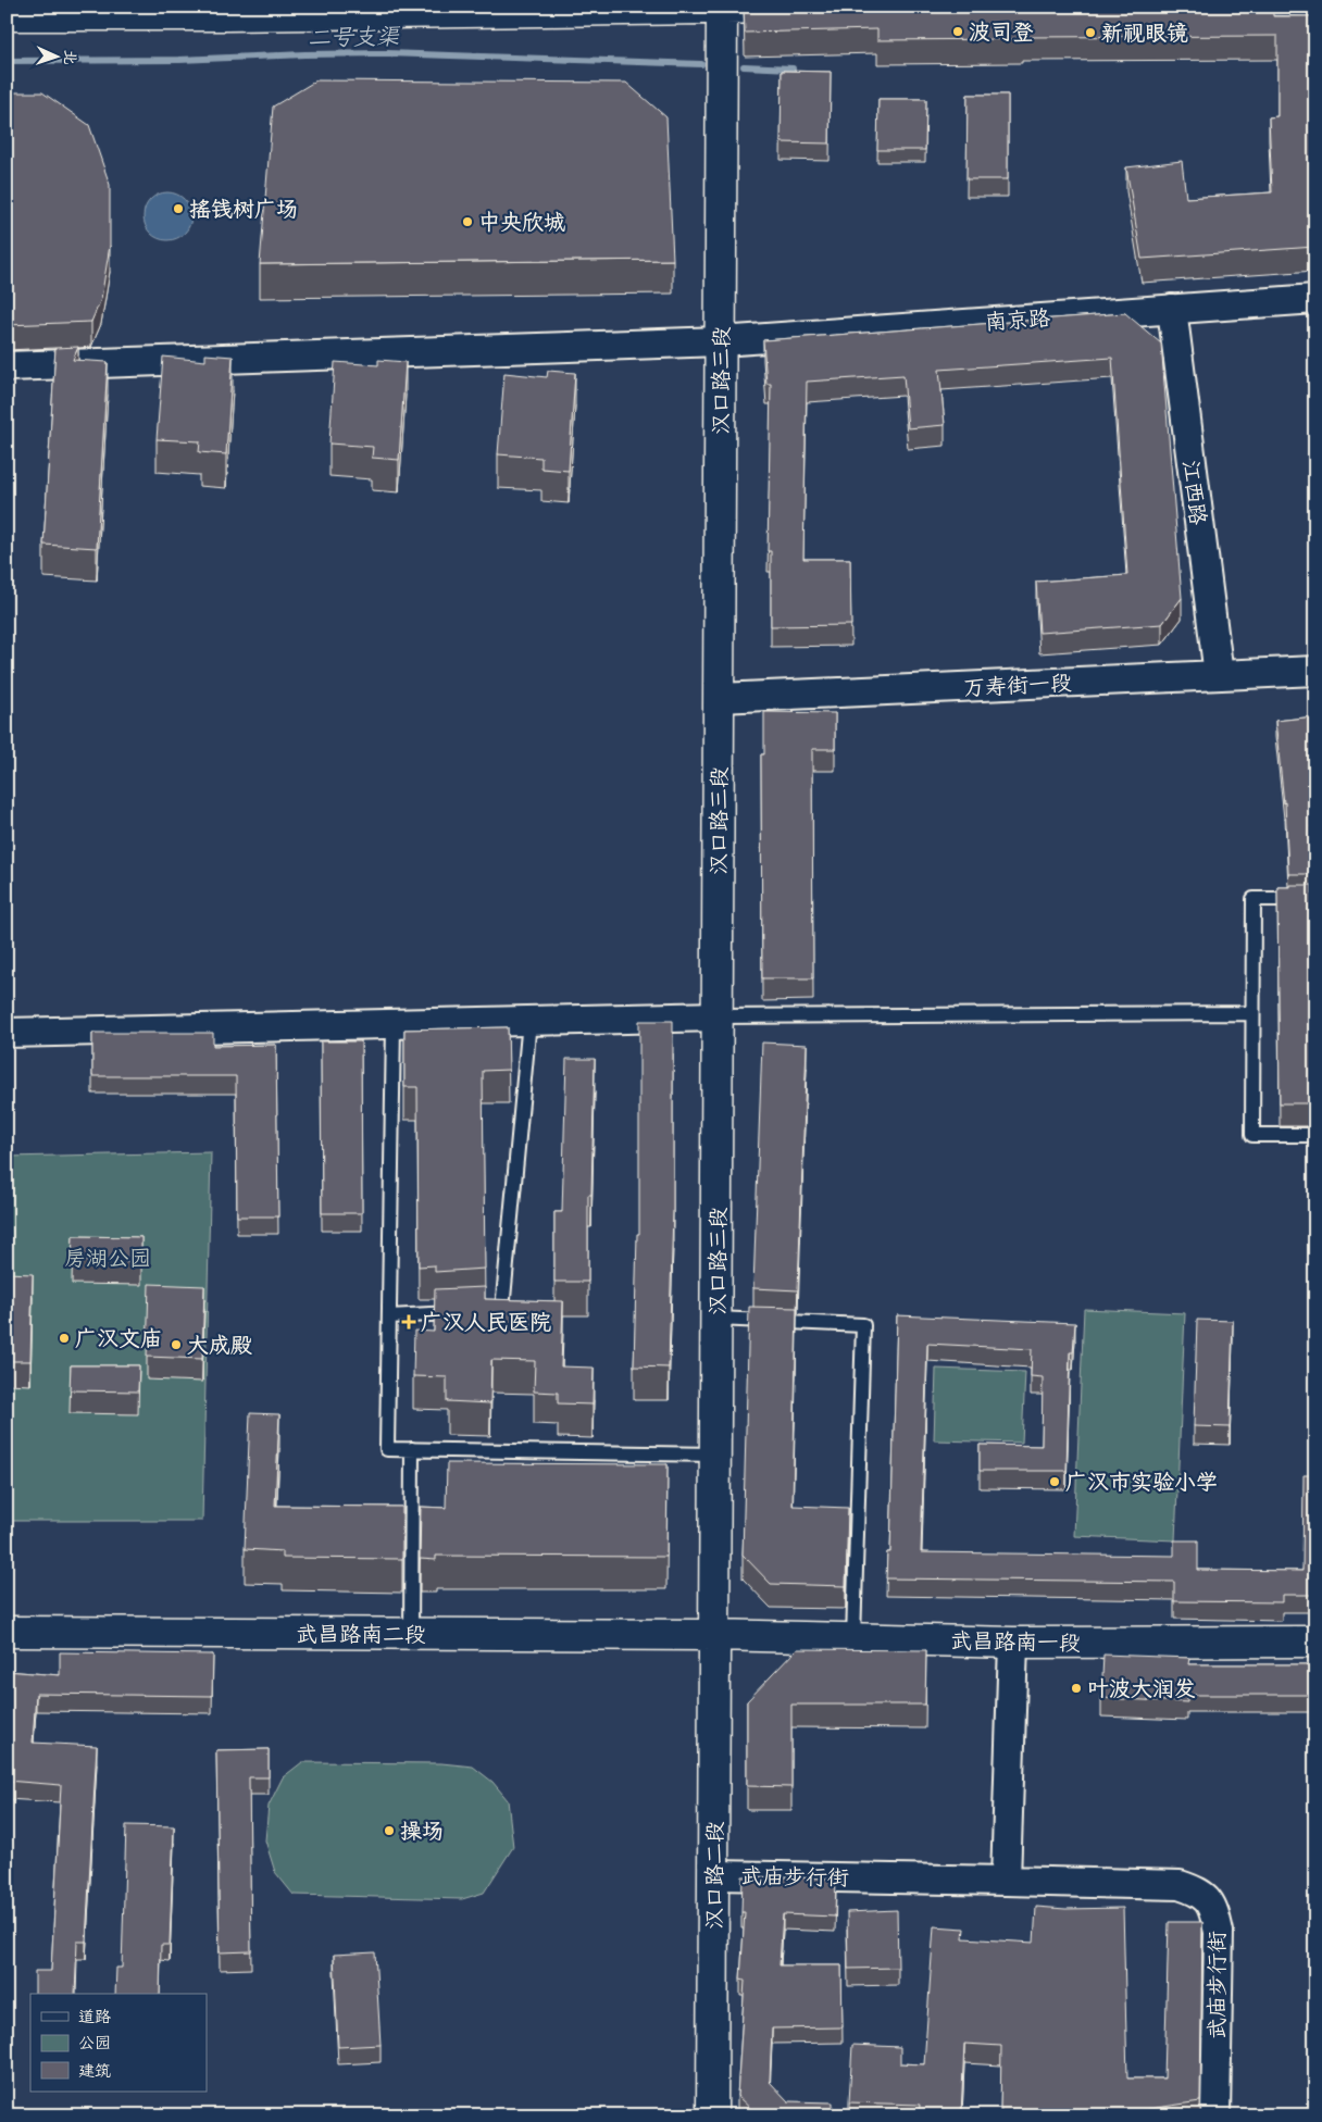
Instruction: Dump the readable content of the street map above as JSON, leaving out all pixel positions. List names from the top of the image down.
{
  "streets": {
    "street": [
      "南京路",
      "汉口路三段",
      "江西路",
      "万寿街一段",
      "武昌路南二段",
      "武昌路南一段",
      "汉口路二段",
      "武庙步行街"
    ]
  },
  "crossings": [
    ["南京路", "汉口路三段"],
    ["南京路", "江西路"],
    ["汉口路三段", "万寿街一段"],
    ["汉口路三段", "武昌路南二段"],
    ["汉口路三段", "武昌路南一段"],
    ["汉口路三段", "汉口路二段"],
    ["江西路", "万寿街一段"],
    ["武昌路南二段", "武昌路南一段"],
    ["武昌路南二段", "汉口路二段"],
    ["武昌路南一段", "汉口路二段"],
    ["汉口路二段", "武庙步行街"]
  ],
  "water": ["二号支渠"],
  "parks": ["房湖公园"],
  "places": {
    "other": [
      "波司登",
      "新视眼镜",
      "摇钱树广场",
      "中央欣城",
      "广汉文庙",
      "大成殿",
      "广汉市实验小学",
      "叶波大润发",
      "操场"
    ],
    "health": ["广汉人民医院"]
  },
  "legend": ["道路", "公园", "建筑"],
  "north": "right"
}
